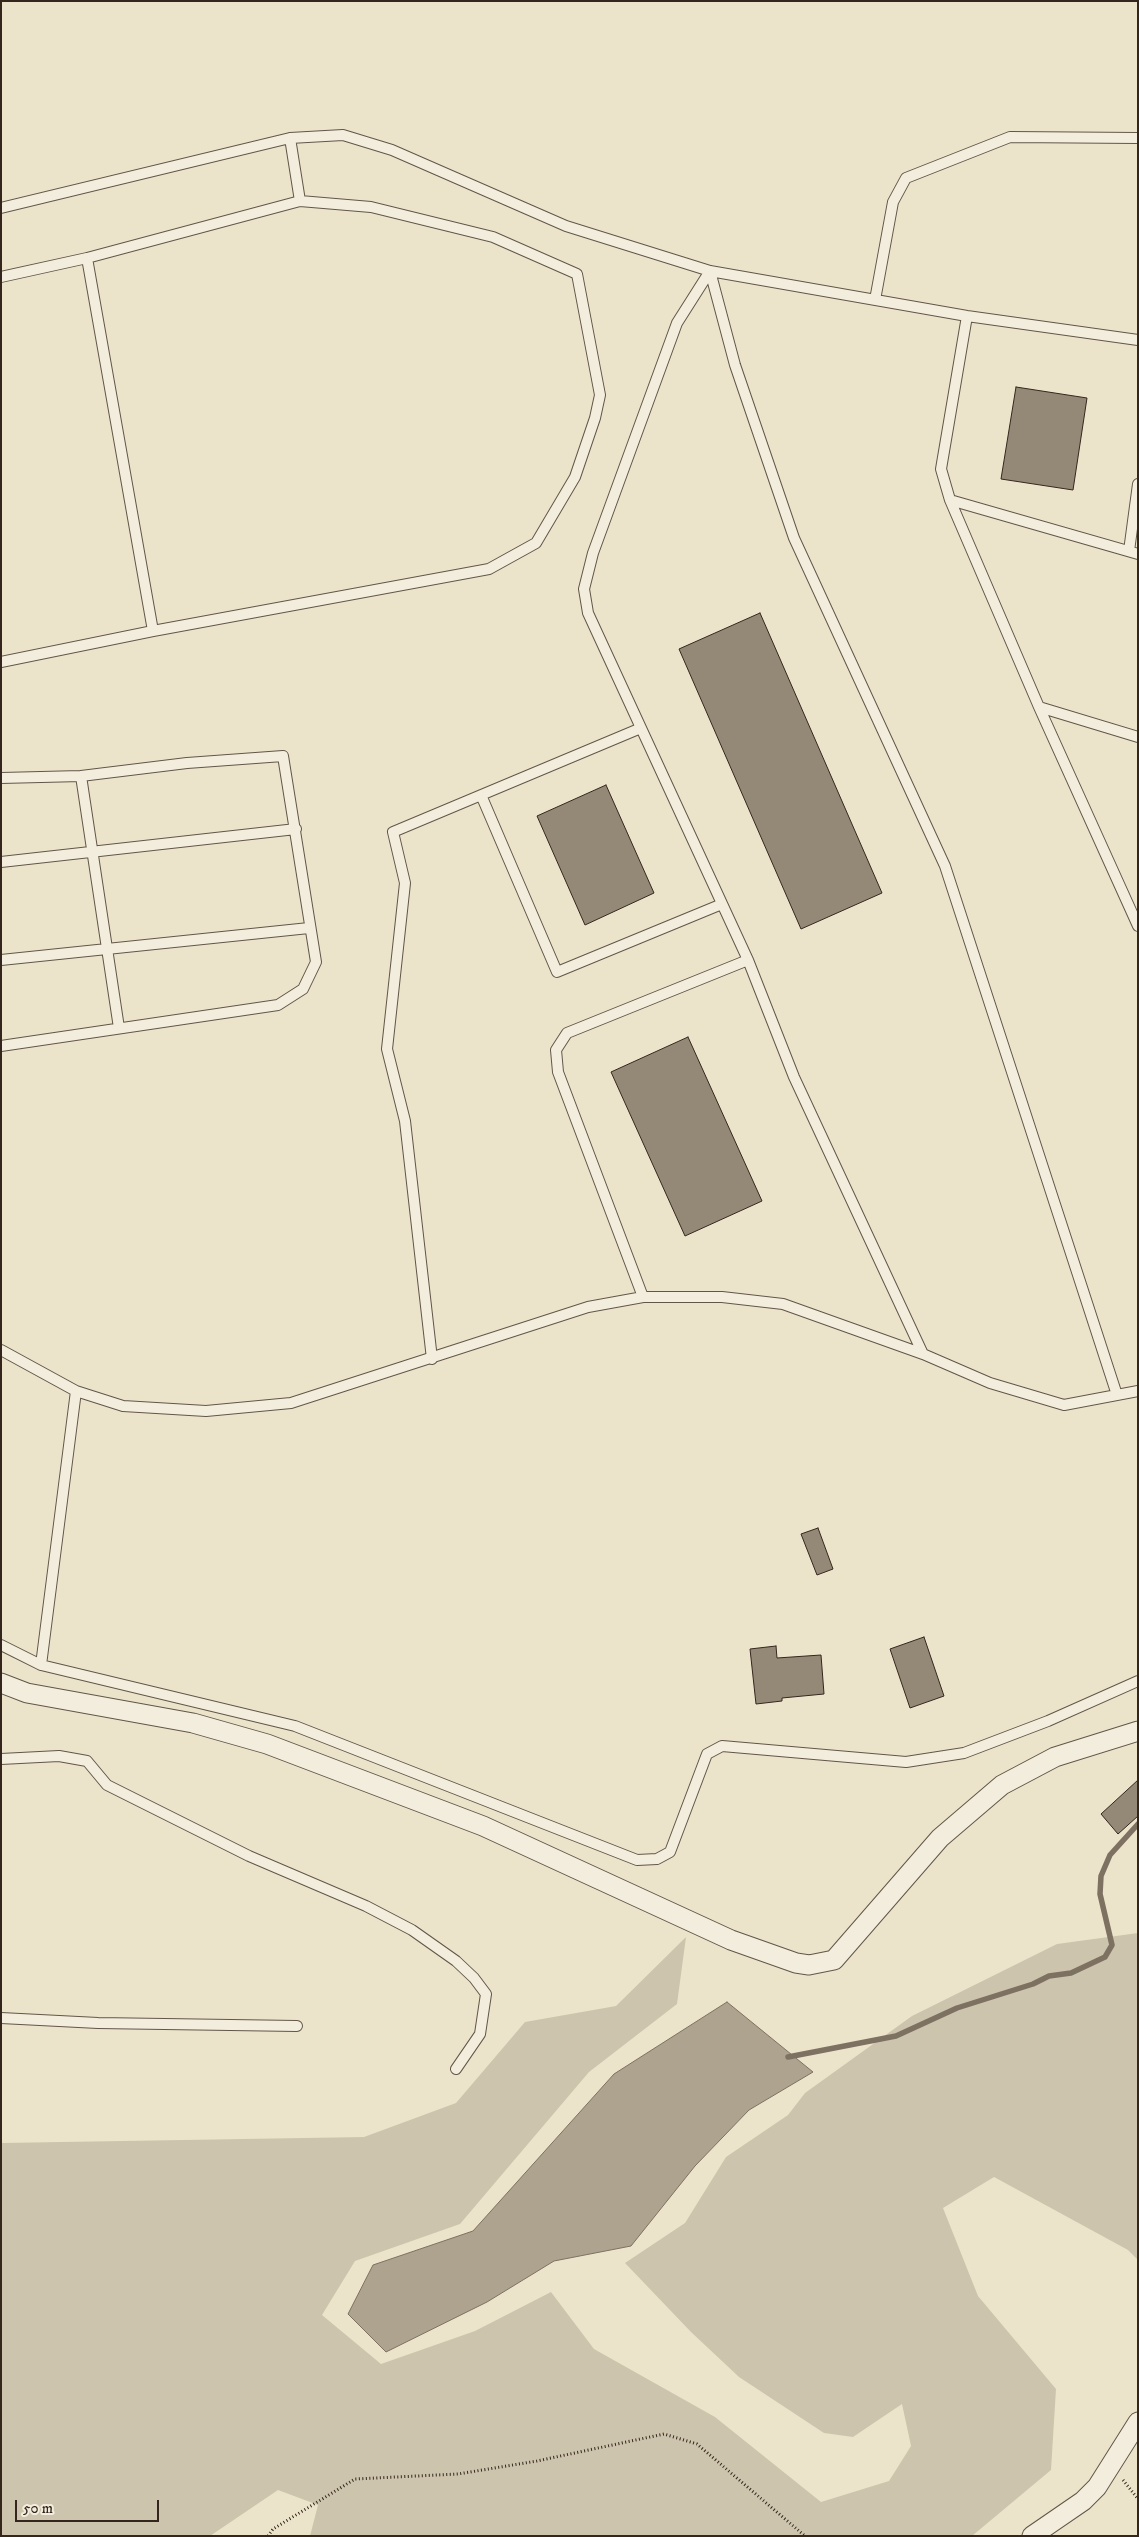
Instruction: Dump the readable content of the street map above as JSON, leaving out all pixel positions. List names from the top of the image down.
{
  "scale_bar": "50 m"
}
